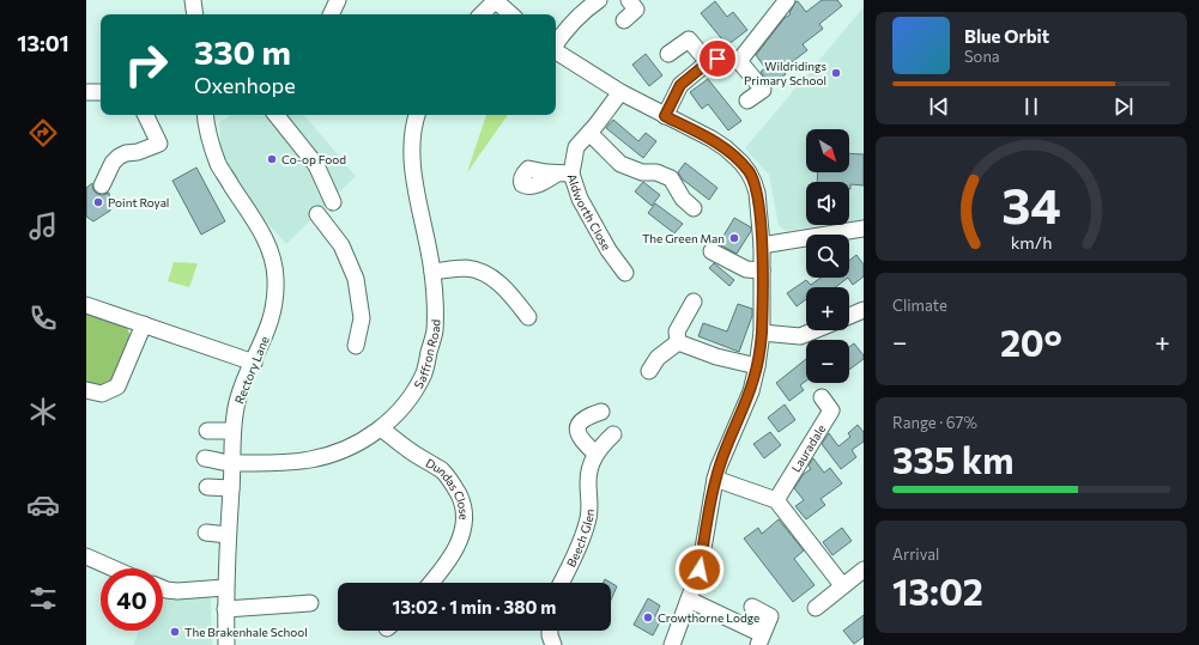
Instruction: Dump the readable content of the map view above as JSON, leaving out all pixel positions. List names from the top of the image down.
{
  "streets": {
    "street": [
      "Aldworth Close",
      "Saffron Road",
      "Rectory Lane",
      "Lauradale",
      "Dundas Close",
      "Beech Glen"
    ]
  },
  "crossings": [
    ["Saffron Road", "Rectory Lane"],
    ["Saffron Road", "Dundas Close"]
  ],
  "places": [
    "Wildridings Primary School",
    "Co-op Food",
    "Point Royal",
    "The Green Man",
    "Crowthorne Lodge",
    "The Brakenhale School"
  ],
  "north": "bottom right",
  "page": {
    "tabs": "13:01",
    "turn": ["330 m", "Oxenhope"],
    "song": ["Blue Orbit", "Sona"],
    "map_buttons": ["+", "−"],
    "tile": [
      "Climate",
      ["Range · 67%", "335 km"],
      ["Arrival", "13:02"]
    ],
    "heat": ["−", "20°", "+"],
    "limit": "40",
    "trip": "13:02 · 1 min · 380 m",
    "gauge": ["34", "km/h"]
  }
}
